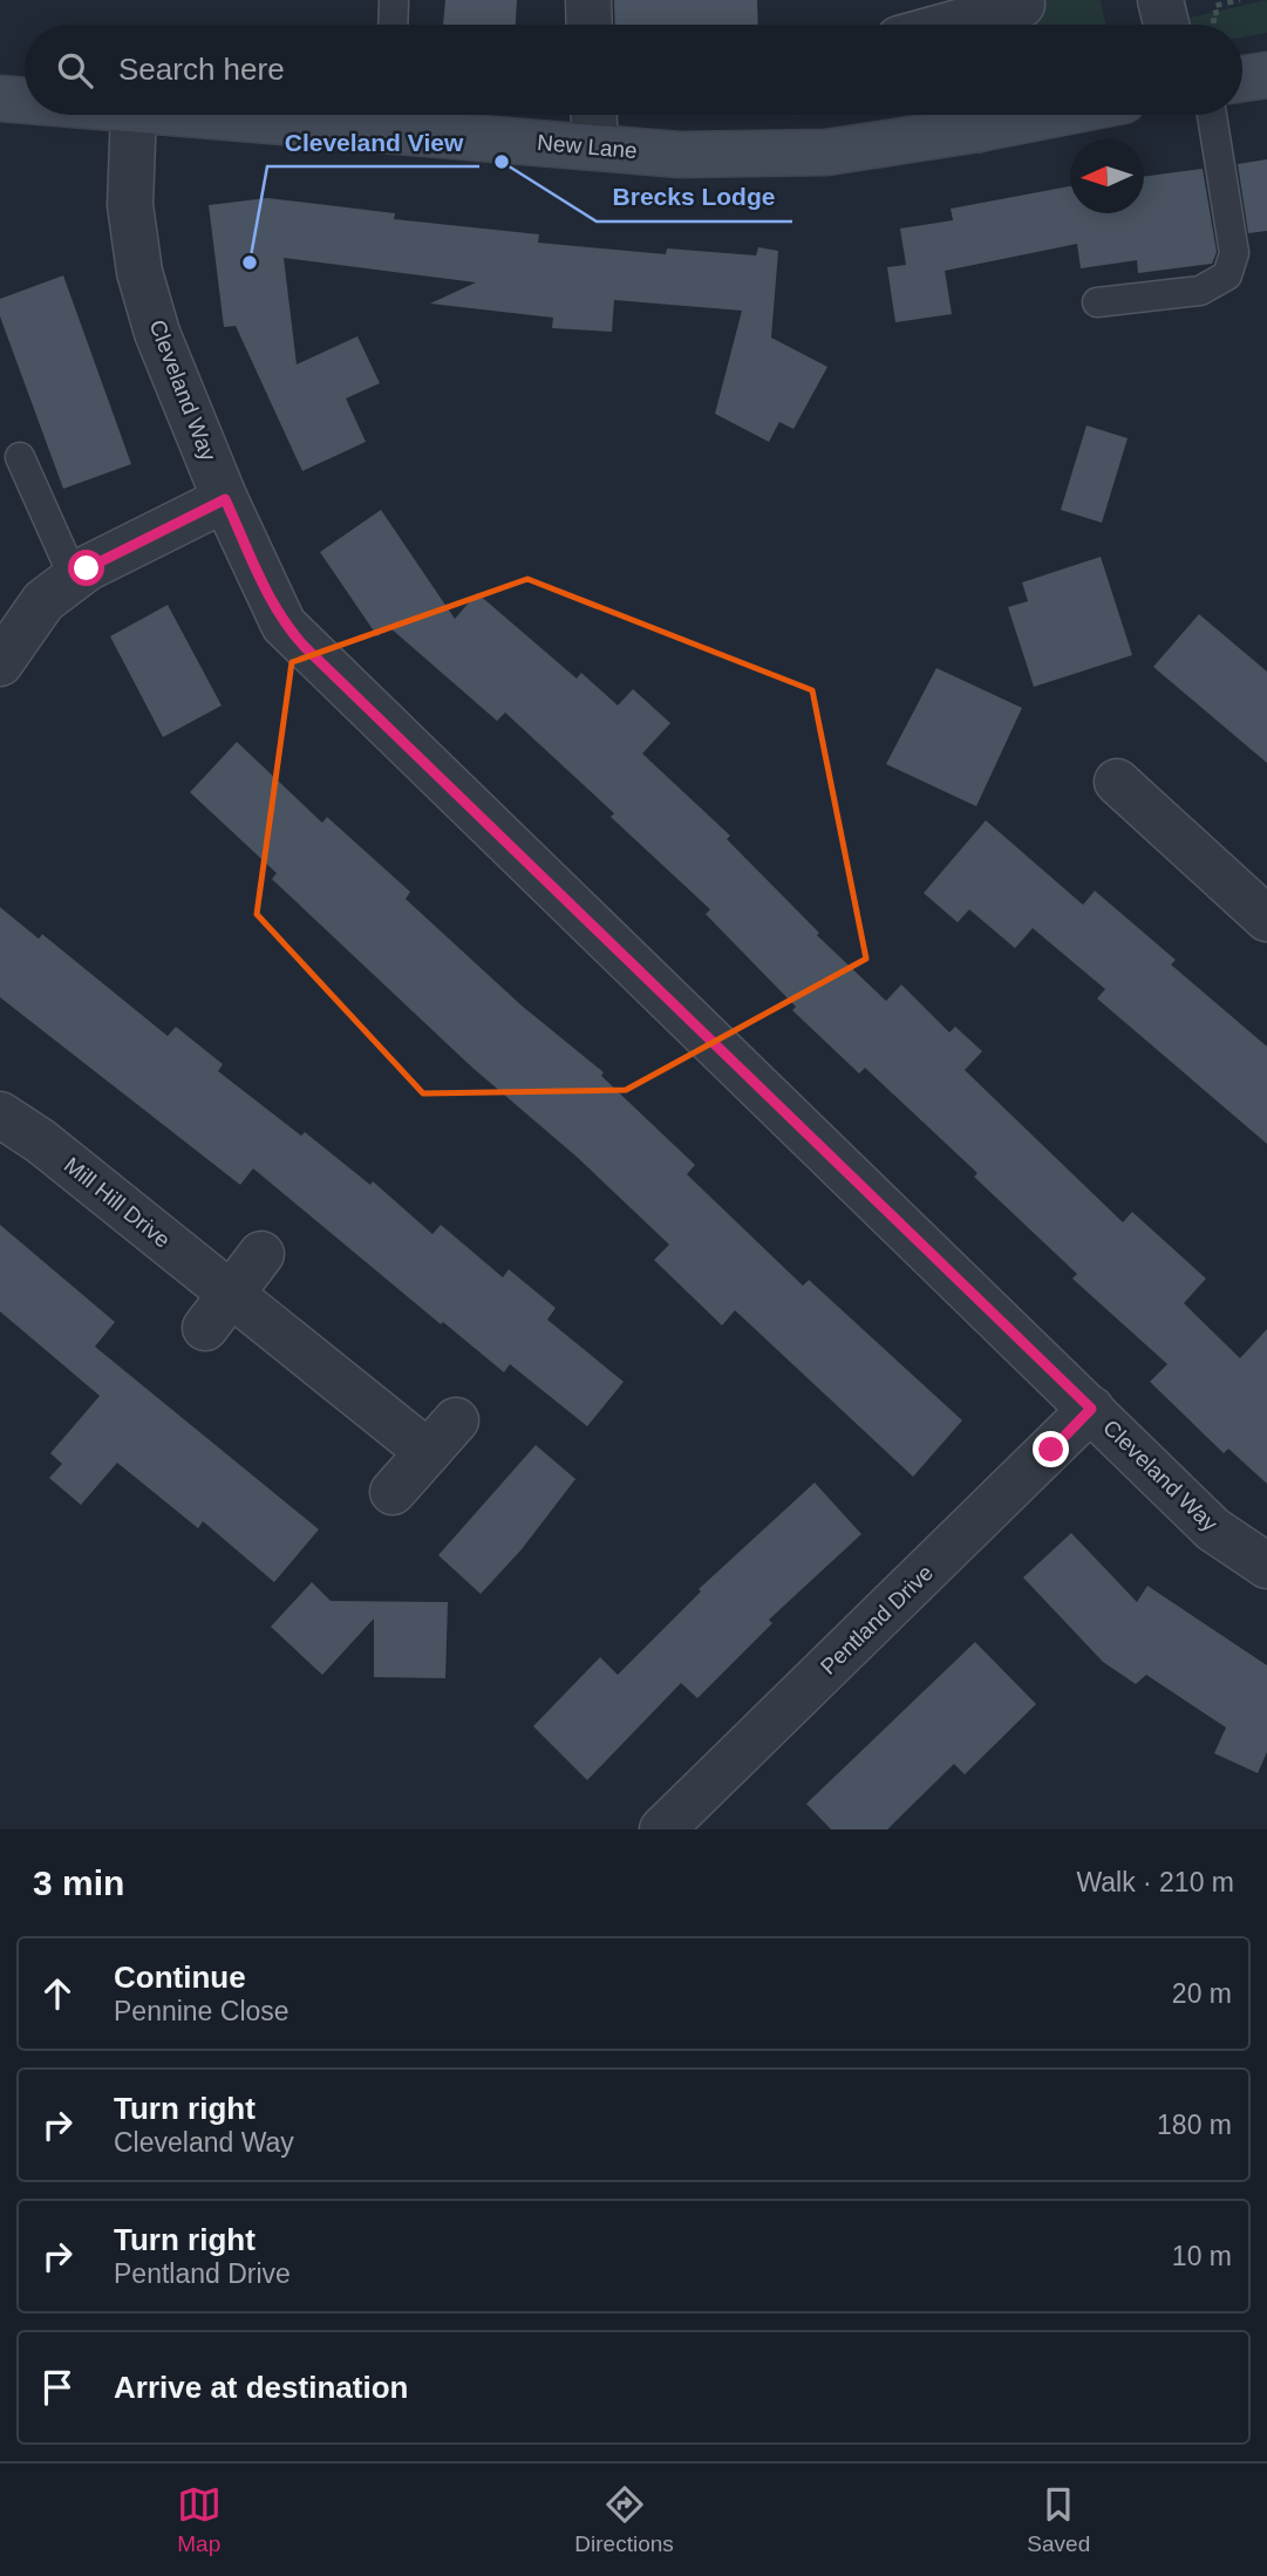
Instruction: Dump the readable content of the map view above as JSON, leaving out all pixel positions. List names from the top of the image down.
{
  "streets": {
    "street": [
      "New Lane",
      "Cleveland Way",
      "Mill Hill Drive",
      "Pentland Drive"
    ]
  },
  "crossings": [
    ["Cleveland Way", "Pentland Drive"]
  ],
  "places": ["Brecks Lodge", "Cleveland View"],
  "north": "left",
  "page": {
    "search": "Search here",
    "heading": ["3 min", "Walk · 210 m"],
    "list": [
      ["Continue", "Pennine Close", "20 m"],
      ["Turn right", "Cleveland Way", "180 m"],
      ["Turn right", "Pentland Drive", "10 m"],
      "Arrive at destination"
    ],
    "nav": ["Map", "Directions", "Saved"]
  }
}
